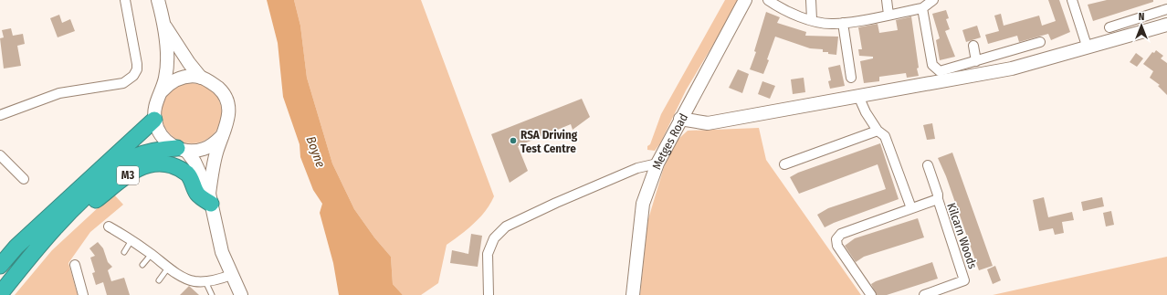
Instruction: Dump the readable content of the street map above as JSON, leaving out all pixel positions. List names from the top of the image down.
{
  "streets": {
    "highway": ["M3"],
    "street": ["Metges Road", "Kilcarn Woods"]
  },
  "water": ["Boyne"],
  "places": ["RSA Driving Test Centre"],
  "north": "top"
}
